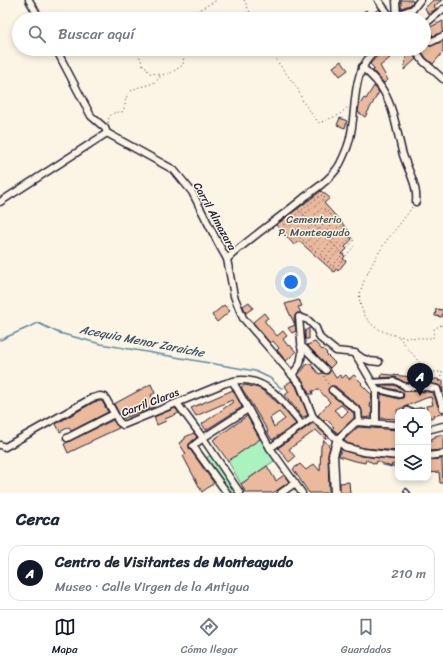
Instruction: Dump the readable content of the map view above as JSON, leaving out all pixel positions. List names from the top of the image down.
{
  "streets": {
    "street": ["Carril Almazara", "Carril Claras"]
  },
  "water": ["Acequia Menor Zaraiche"],
  "parks": ["Cementerio P. Monteagudo"],
  "page": {
    "search": "Buscar aquí",
    "pins": "A",
    "heading": "Cerca",
    "list": [
      {
        "mark": "A",
        "name": "Centro de Visitantes de Monteagudo",
        "note": "Museo · Calle Virgen de la Antigua",
        "value": "210 m"
      }
    ],
    "nav": ["Mapa", "Cómo llegar", "Guardados"]
  }
}
